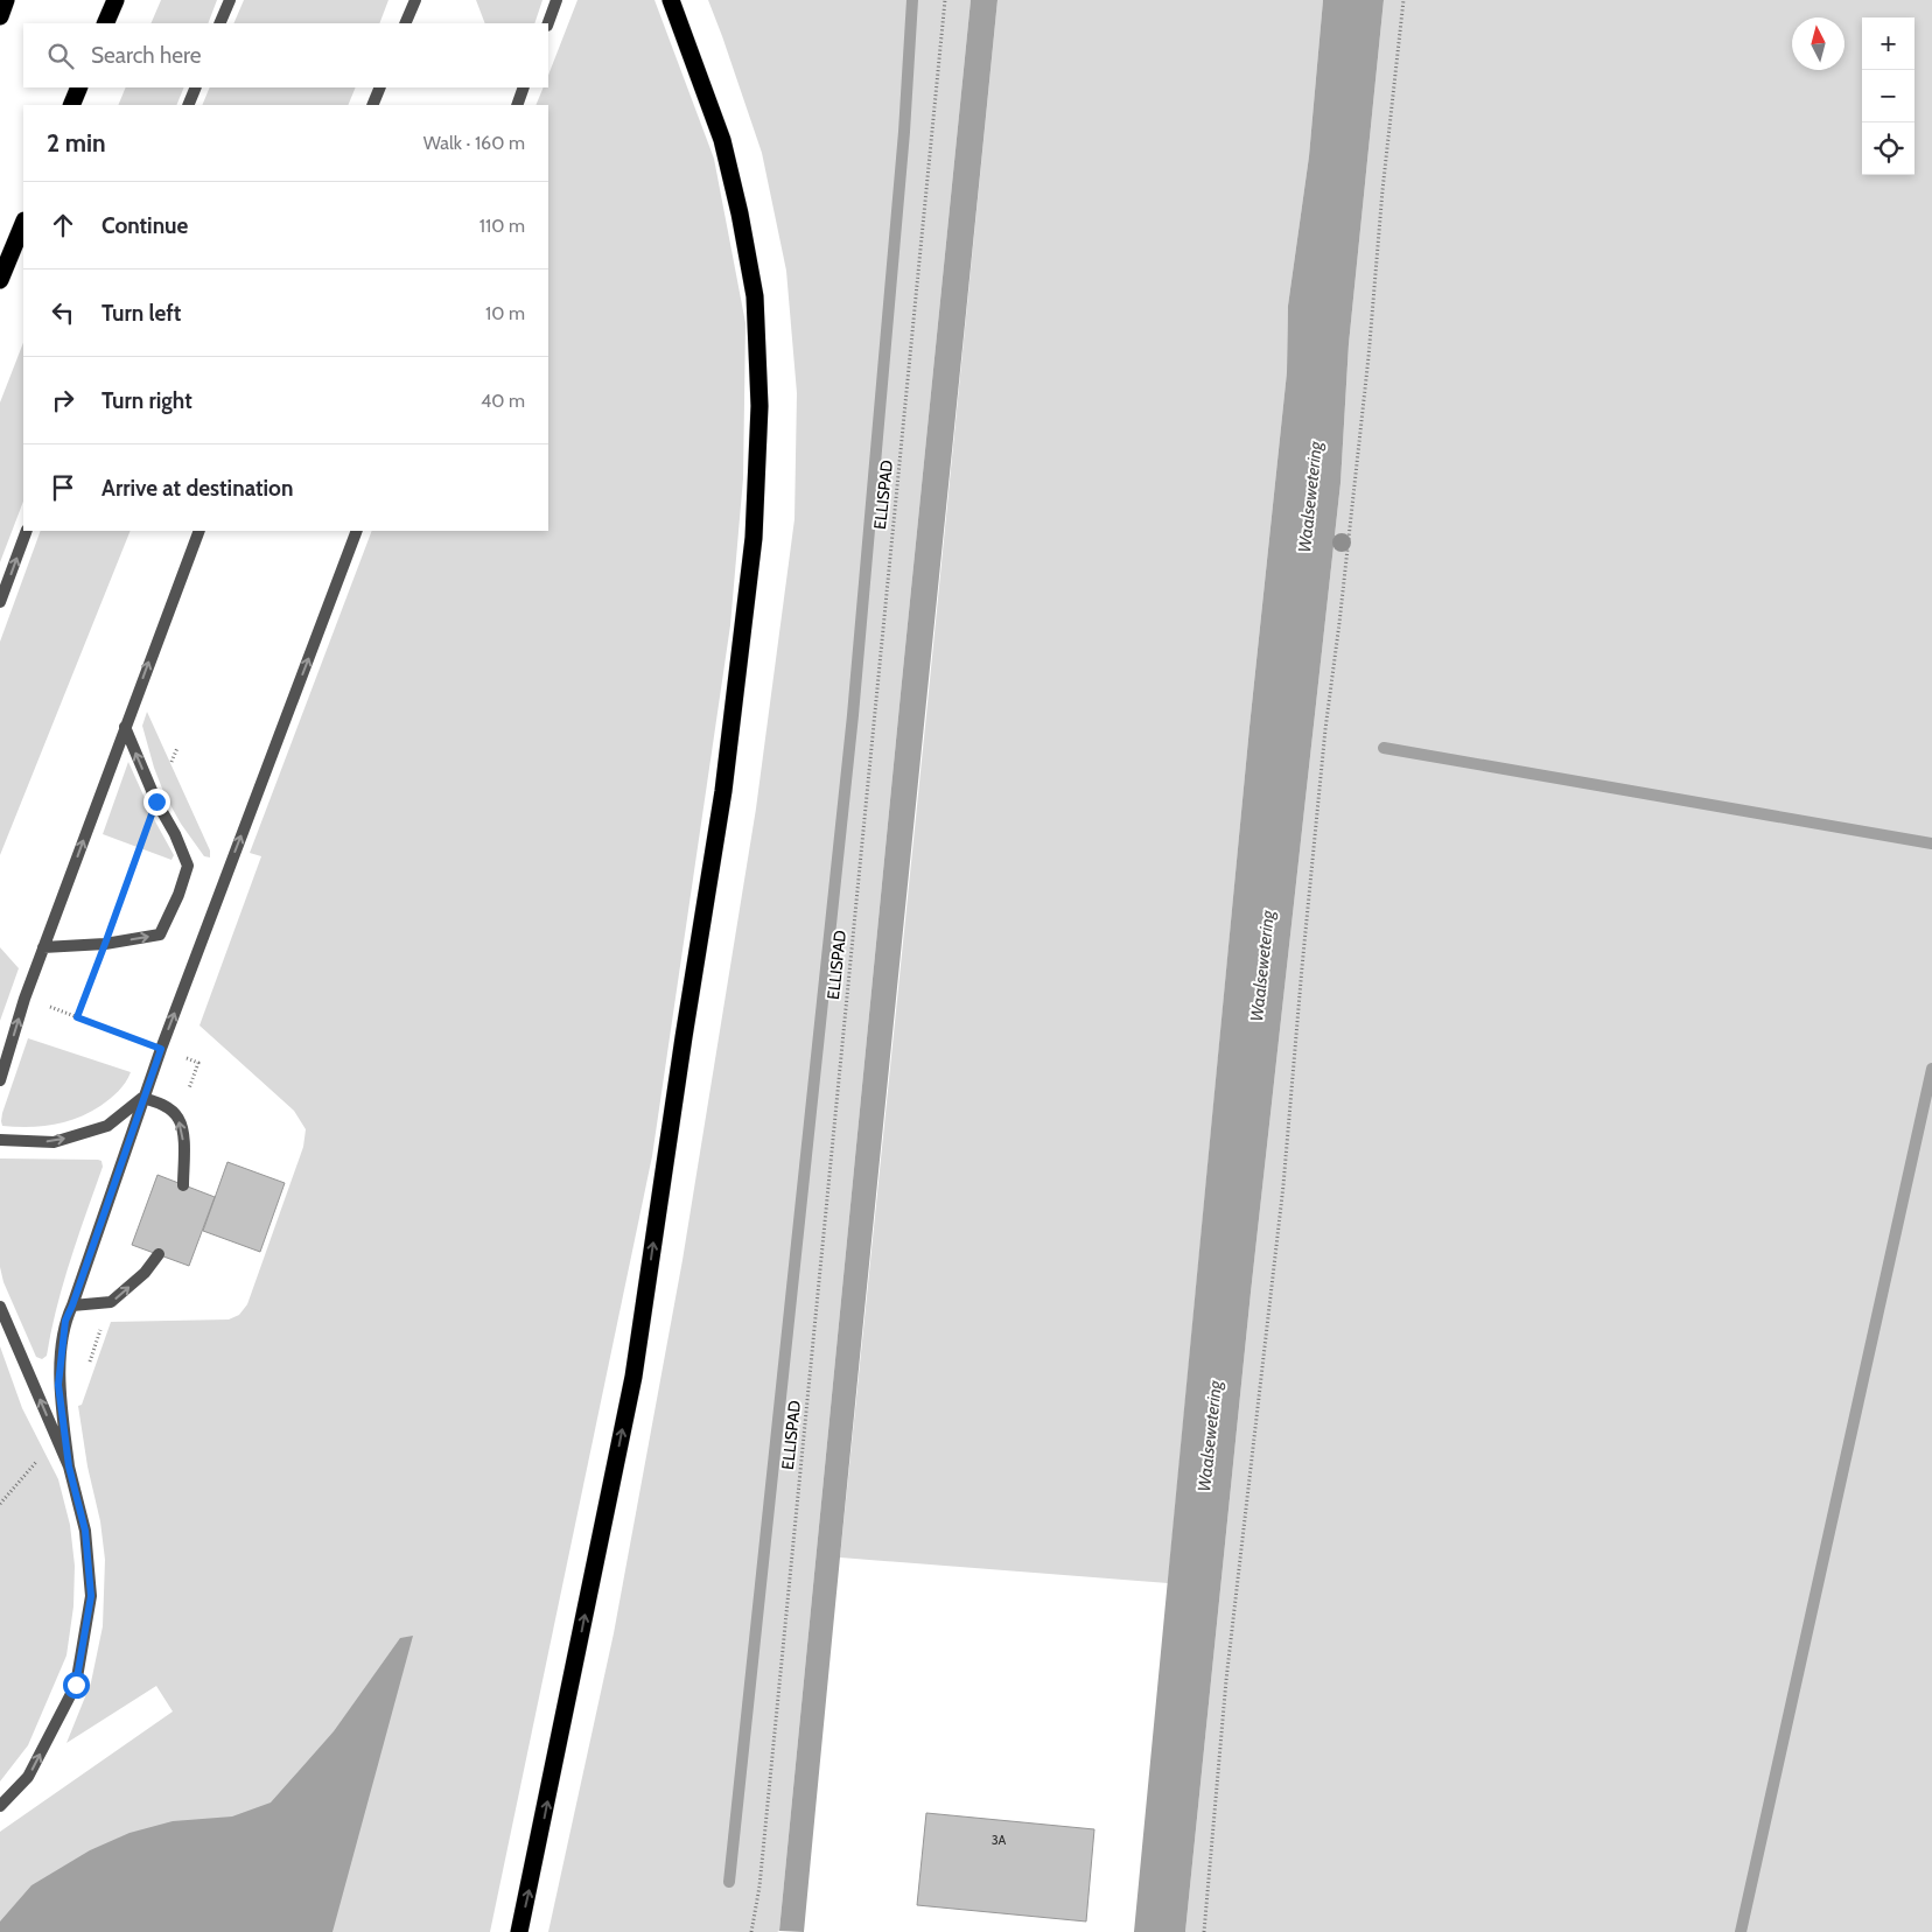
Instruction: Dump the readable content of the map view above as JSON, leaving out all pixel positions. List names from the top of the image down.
{
  "streets": {
    "path": ["ELLISPAD"]
  },
  "water": ["Waalsewetering"],
  "house_numbers": ["3A"],
  "north": "top",
  "page": {
    "map_buttons": ["+", "−"],
    "search": "Search here",
    "heading": ["2 min", "Walk · 160 m"],
    "list": [
      ["Continue", "110 m"],
      ["Turn left", "10 m"],
      ["Turn right", "40 m"],
      "Arrive at destination"
    ]
  }
}
